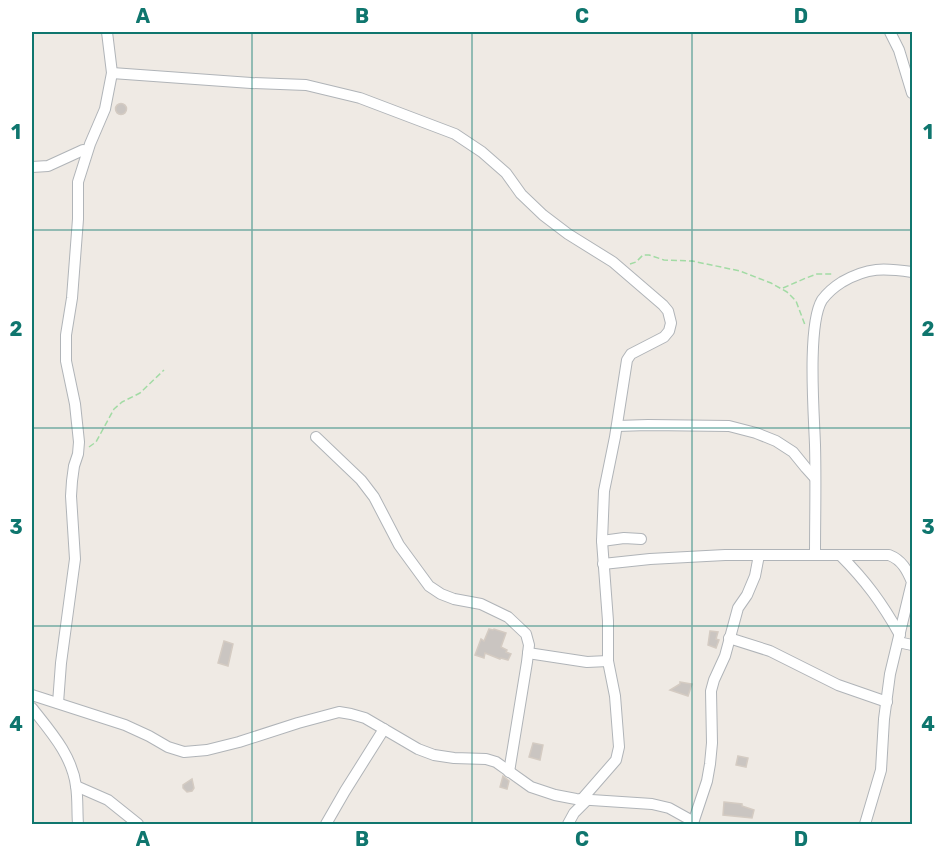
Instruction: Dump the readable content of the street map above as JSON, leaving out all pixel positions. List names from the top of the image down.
{
  "grid": {
    "columns": [
      "A",
      "B",
      "C",
      "D"
    ],
    "rows": [
      "1",
      "2",
      "3",
      "4"
    ]
  }
}
